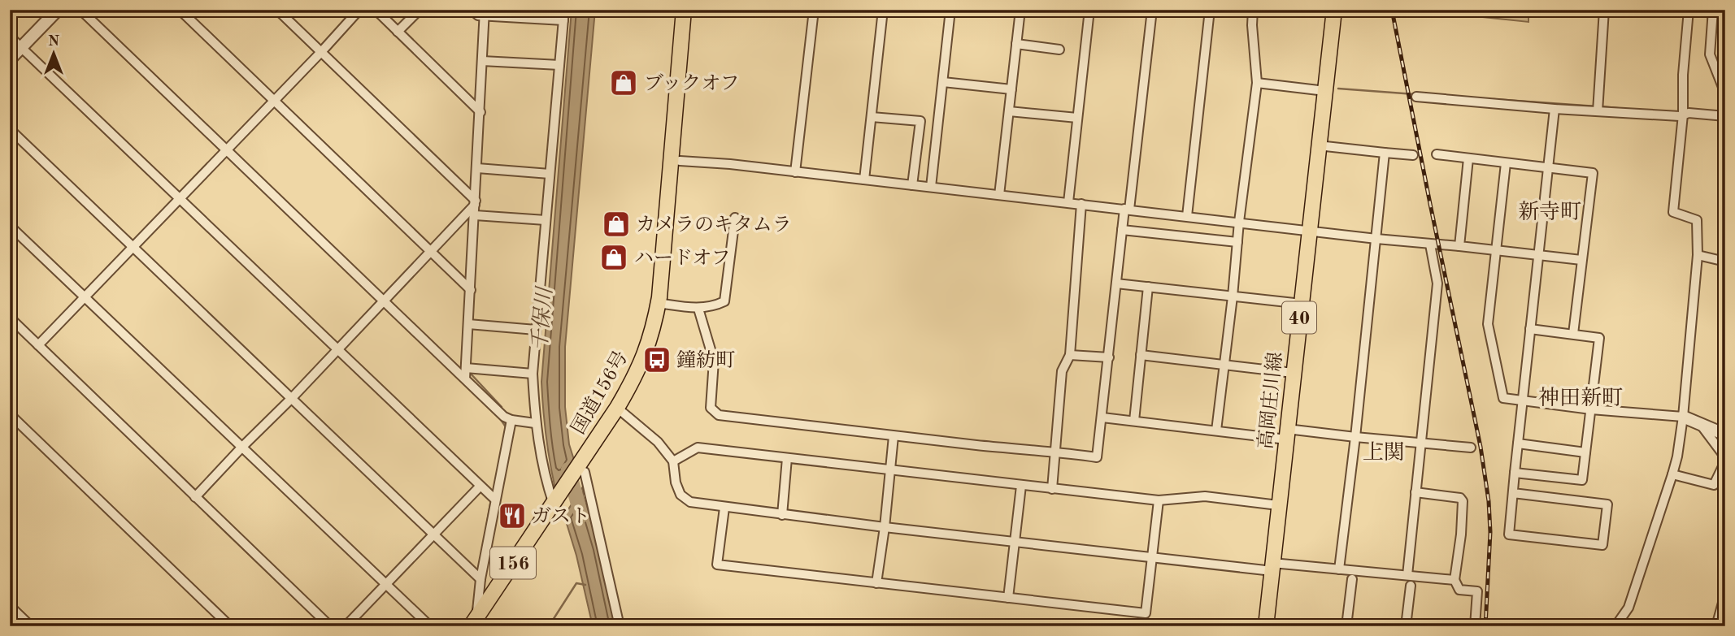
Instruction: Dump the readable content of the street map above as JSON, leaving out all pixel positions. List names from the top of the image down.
{
  "streets": {
    "main road": [
      "40",
      "国道156号",
      "高岡庄川線",
      "156"
    ]
  },
  "districts": ["新寺町", "神田新町", "上関"],
  "water": ["千保川"],
  "places": {
    "shop": ["ブックオフ", "カメラのキタムラ", "ハードオフ"],
    "bus stop": ["鐘紡町"],
    "restaurant": ["ガスト"]
  },
  "north": "top"
}
